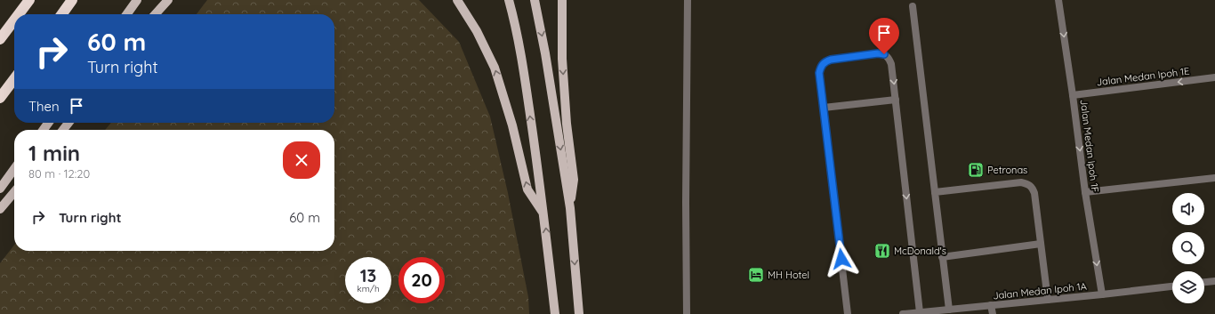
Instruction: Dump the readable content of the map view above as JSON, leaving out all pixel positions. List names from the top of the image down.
{
  "streets": {
    "street": ["Jalan Medan Ipoh 1E", "Jalan Medan Ipoh 1F", "Jalan Medan Ipoh 1A"]
  },
  "crossings": [
    ["Jalan Medan Ipoh 1E", "Jalan Medan Ipoh 1F"],
    ["Jalan Medan Ipoh 1F", "Jalan Medan Ipoh 1A"]
  ],
  "one_way": ["Jalan Medan Ipoh 1E", "Jalan Medan Ipoh 1F"],
  "places": {
    "fuel station": ["Petronas"],
    "restaurant": ["McDonald's"],
    "hotel": ["MH Hotel"]
  },
  "page": {
    "turn": ["60 m", "Turn right"],
    "then": "Then",
    "heading": ["1 min", "80 m · 12:20"],
    "list": [
      {
        "name": "Turn right",
        "value": "60 m"
      }
    ],
    "speed": "13 km/h",
    "limit": "20"
  }
}
